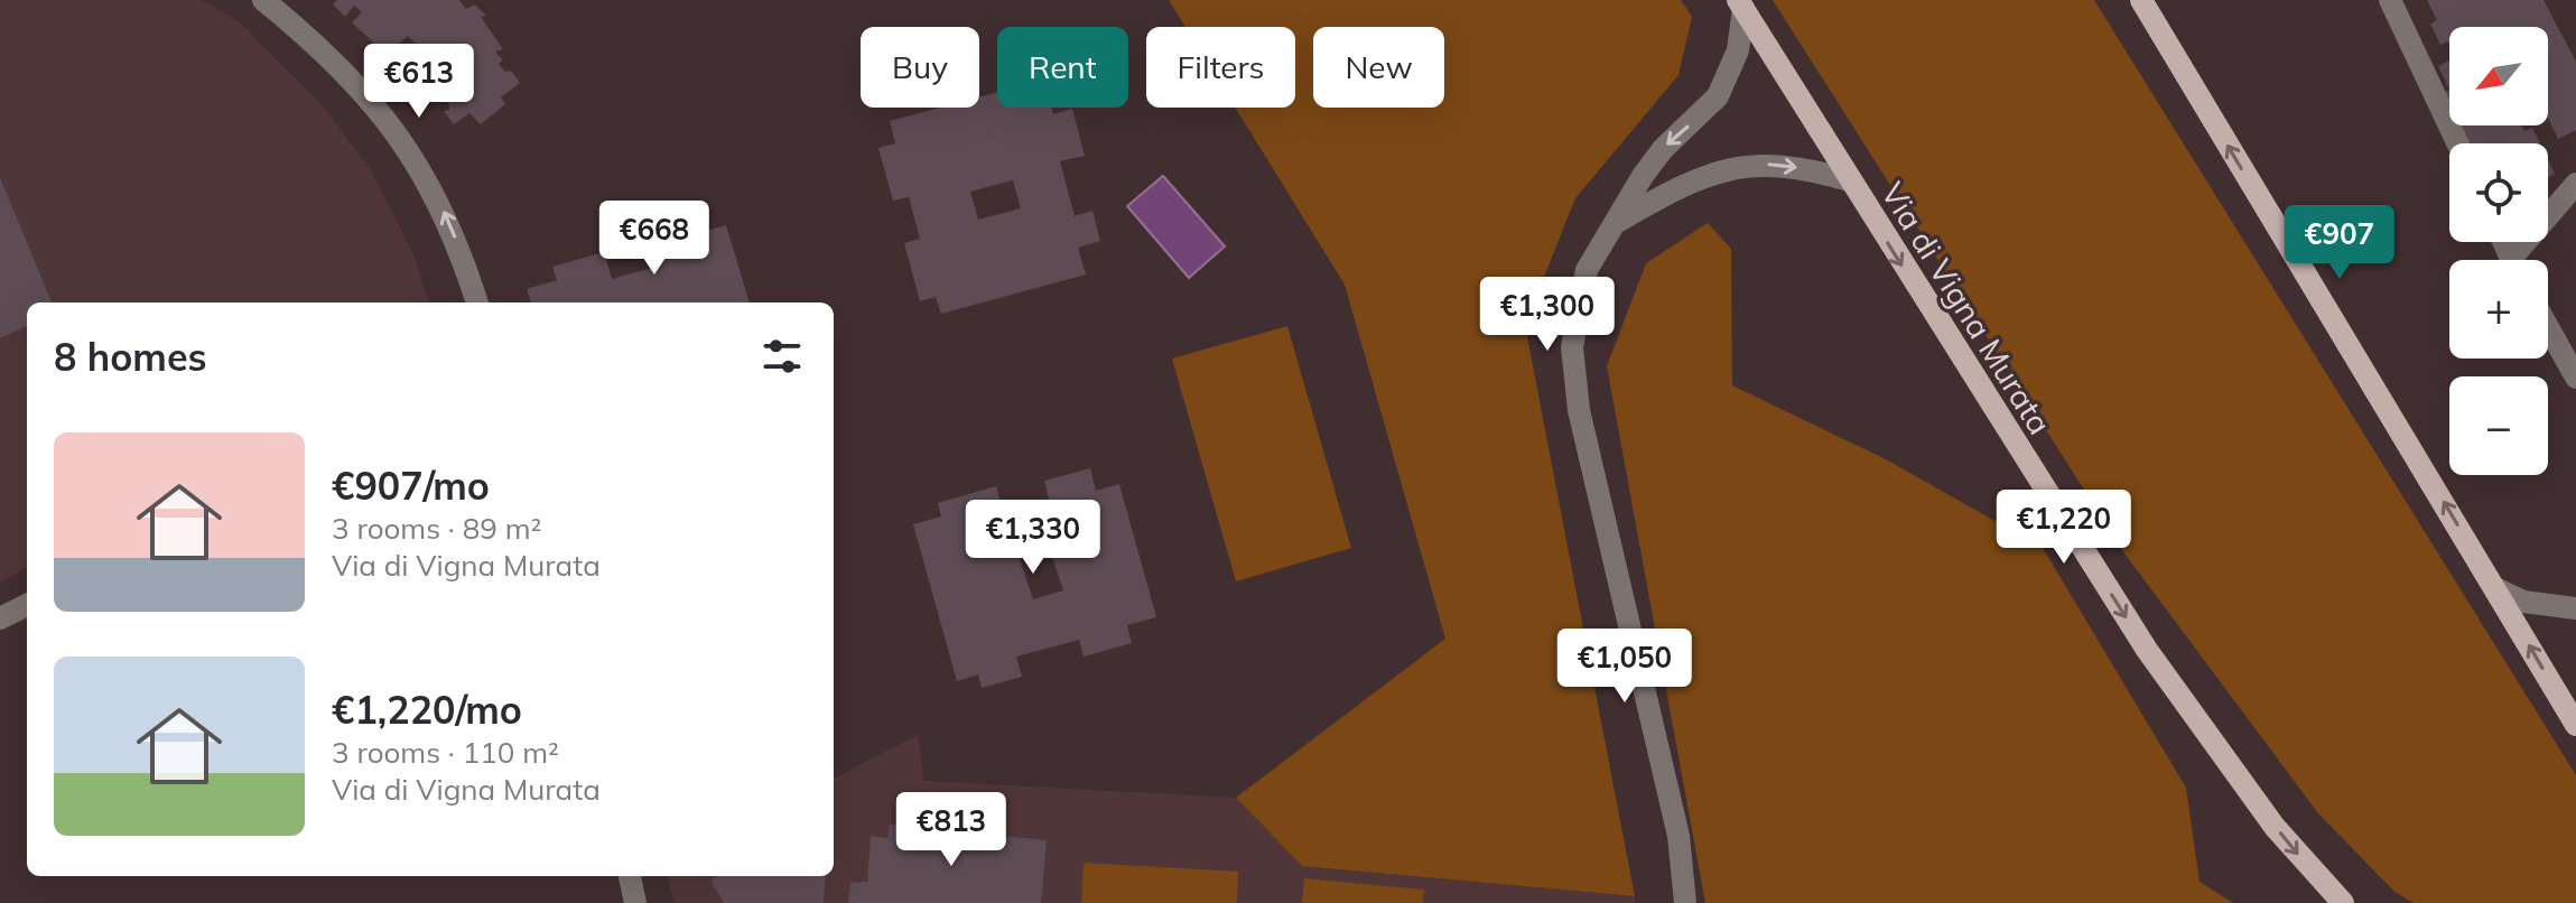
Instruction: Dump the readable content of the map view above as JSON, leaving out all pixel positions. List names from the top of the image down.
{
  "streets": {
    "main road": ["Via di Vigna Murata"]
  },
  "one_way": ["Via di Vigna Murata"],
  "north": "bottom left",
  "page": {
    "map_buttons": ["+", "−"],
    "chip": [
      "Buy",
      "Rent",
      "Filters",
      "New"
    ],
    "price": [
      "€613",
      "€668",
      "€907",
      "€1,300",
      "€1,220",
      "€1,330",
      "€1,050",
      "€813"
    ],
    "heading": "8 homes",
    "list": [
      {
        "name": "€907/mo",
        "note": "3 rooms · 89 m² · Via di Vigna Murata"
      },
      {
        "name": "€1,220/mo",
        "note": "3 rooms · 110 m² · Via di Vigna Murata"
      }
    ]
  }
}
